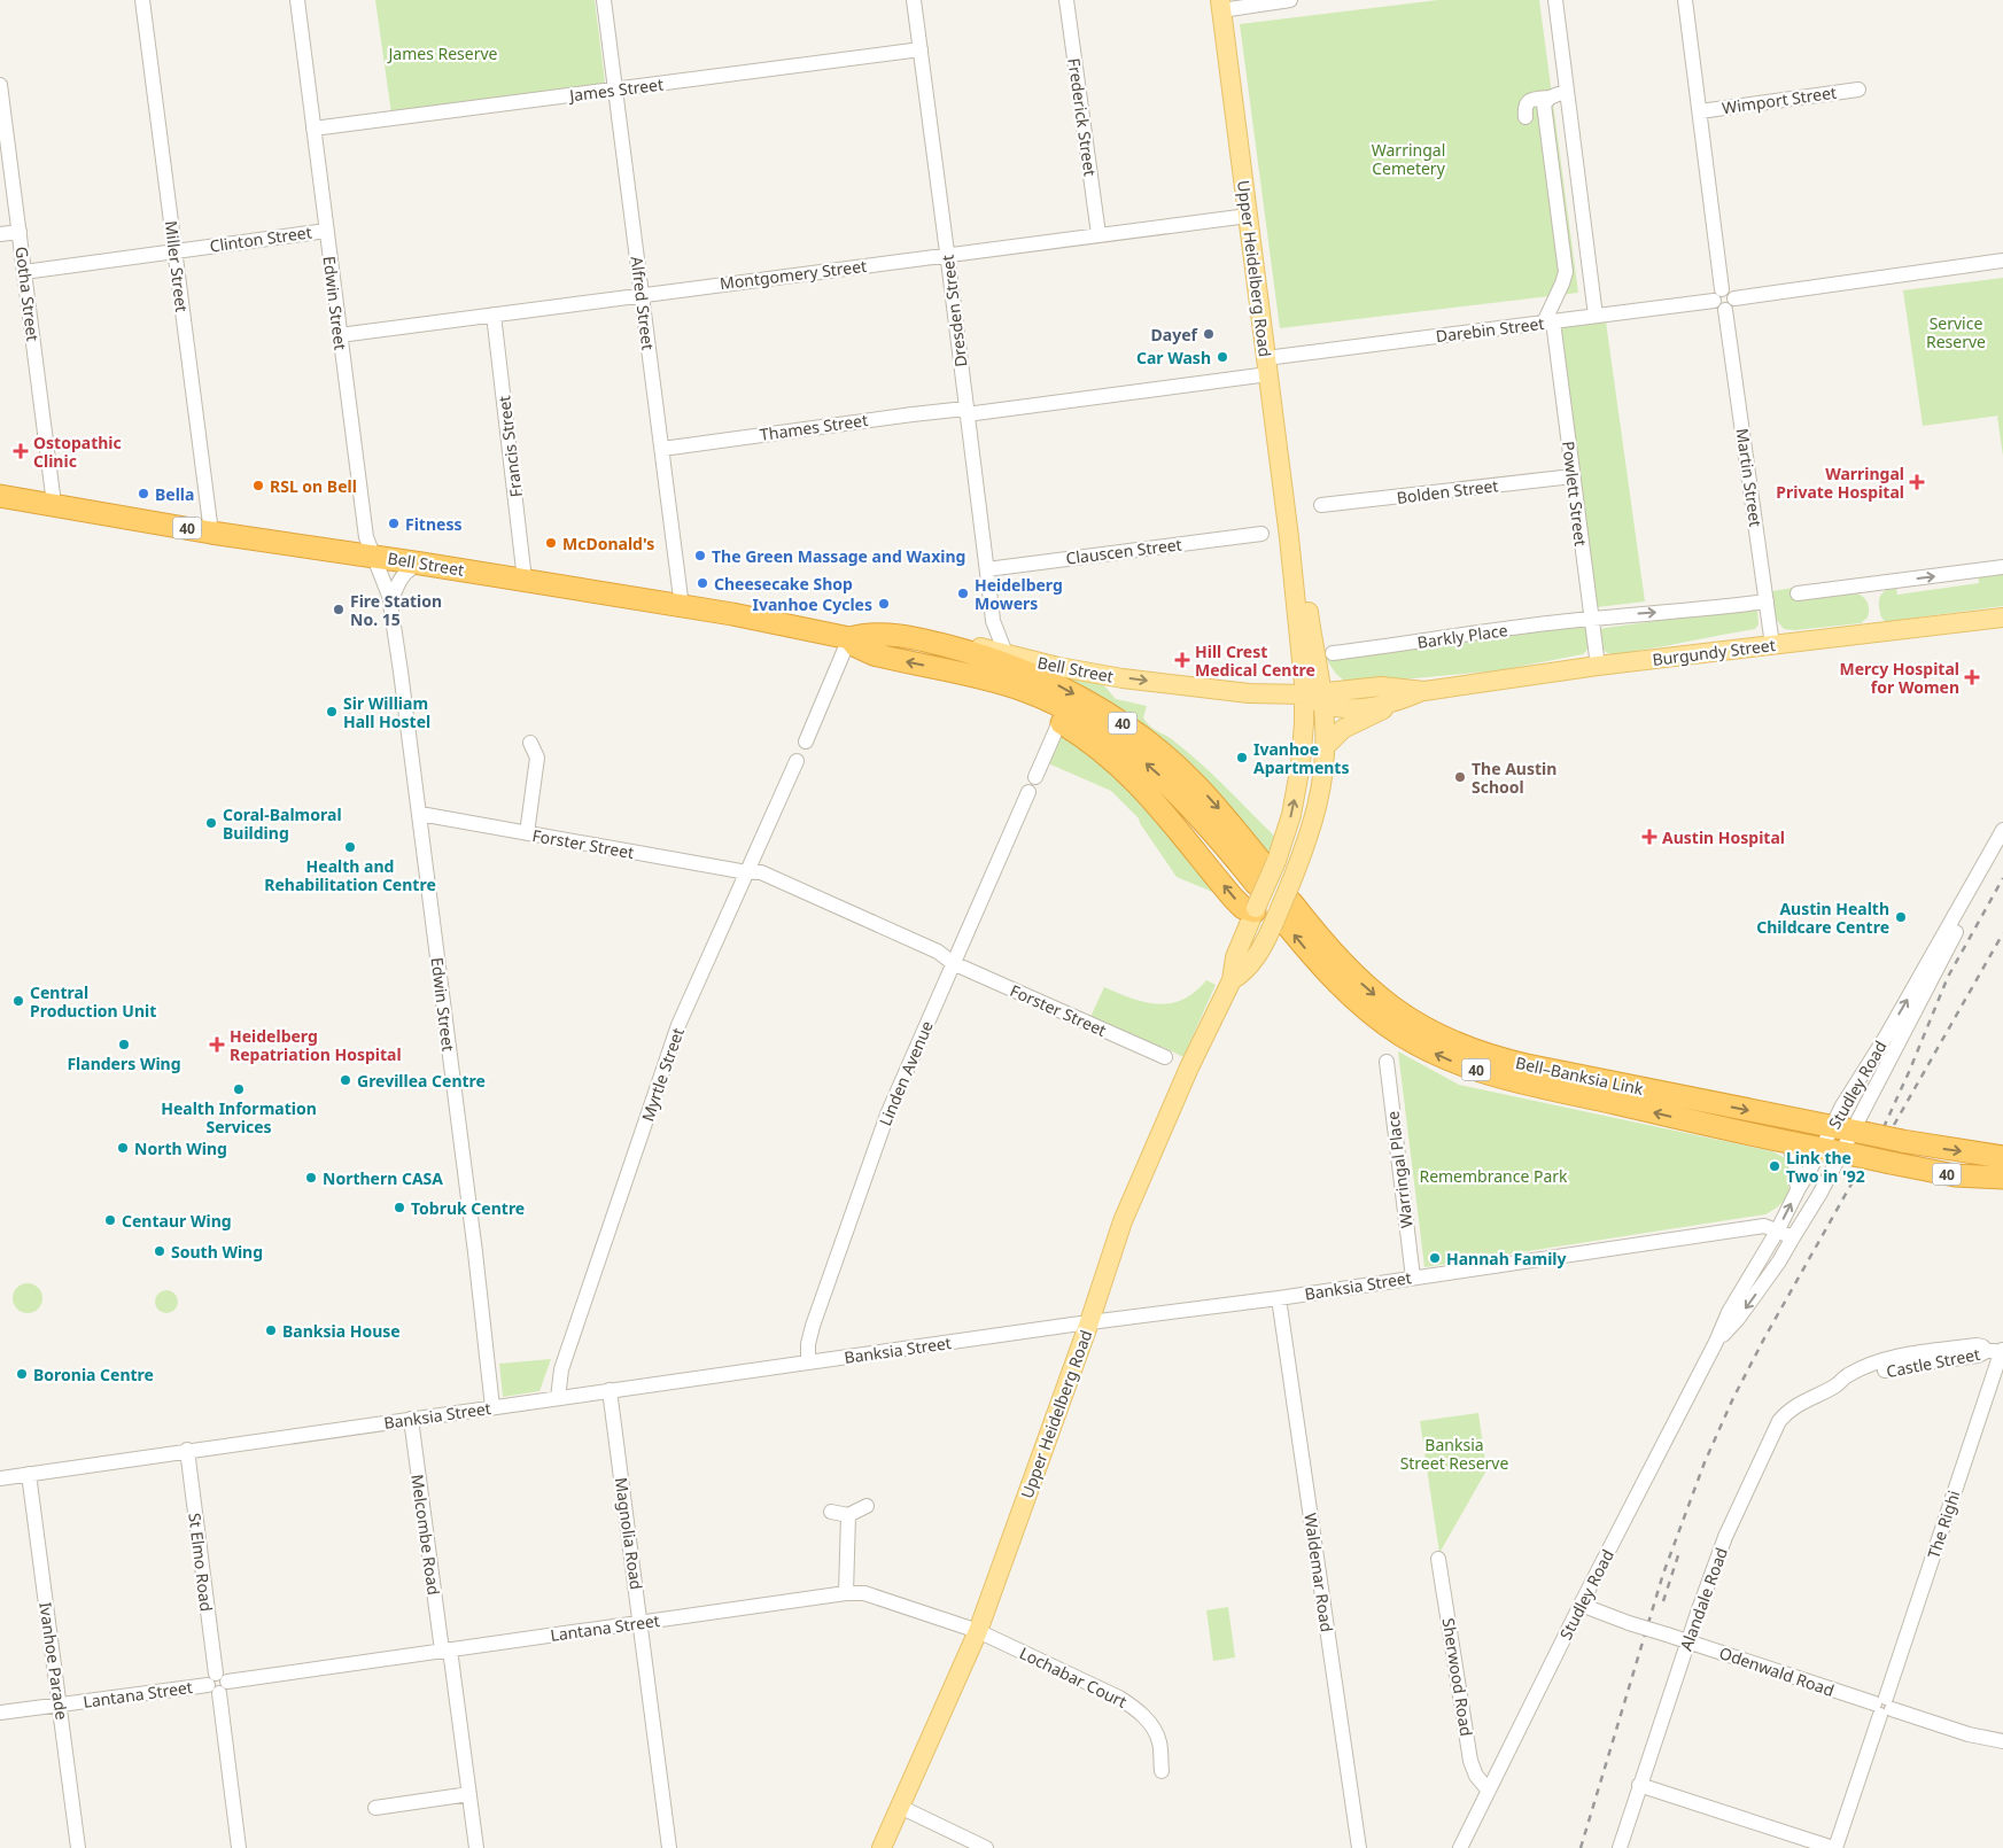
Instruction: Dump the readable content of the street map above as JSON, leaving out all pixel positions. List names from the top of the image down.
{
  "streets": {
    "highway": ["40", "Bell Street", "Bell–Banksia Link"],
    "main road": ["Upper Heidelberg Road", "Burgundy Street"],
    "street": [
      "James Street",
      "Wimport Street",
      "Frederick Street",
      "Clinton Street",
      "Miller Street",
      "Montgomery Street",
      "Gotha Street",
      "Edwin Street",
      "Alfred Street",
      "Dresden Street",
      "Darebin Street",
      "Thames Street",
      "Francis Street",
      "Martin Street",
      "Bolden Street",
      "Powlett Street",
      "Clauscen Street",
      "Barkly Place",
      "Forster Street",
      "Linden Avenue",
      "Myrtle Street",
      "Studley Road",
      "Warringal Place",
      "Banksia Street",
      "Castle Street",
      "The Righi",
      "Magnolia Road",
      "Melcombe Road",
      "St Elmo Road",
      "Waldemar Road",
      "Alandale Road",
      "Lantana Street",
      "Ivanhoe Parade",
      "Odenwald Road",
      "Lochabar Court",
      "Sherwood Road"
    ]
  },
  "crossings": [
    ["James Street", "Edwin Street"],
    ["James Street", "Alfred Street"],
    ["James Street", "Dresden Street"],
    ["Wimport Street", "Martin Street"],
    ["Frederick Street", "Montgomery Street"],
    ["Clinton Street", "Miller Street"],
    ["Clinton Street", "Gotha Street"],
    ["Clinton Street", "Edwin Street"],
    ["Miller Street", "Bell Street"],
    ["Upper Heidelberg Road", "Montgomery Street"],
    ["Upper Heidelberg Road", "Darebin Street"],
    ["Upper Heidelberg Road", "Thames Street"],
    ["Upper Heidelberg Road", "40"],
    ["Upper Heidelberg Road", "Bell Street"],
    ["Upper Heidelberg Road", "Barkly Place"],
    ["Upper Heidelberg Road", "Burgundy Street"],
    ["Upper Heidelberg Road", "Bell–Banksia Link"],
    ["Upper Heidelberg Road", "Banksia Street"],
    ["Upper Heidelberg Road", "Lantana Street"],
    ["Upper Heidelberg Road", "Lochabar Court"],
    ["Montgomery Street", "Edwin Street"],
    ["Montgomery Street", "Alfred Street"],
    ["Montgomery Street", "Dresden Street"],
    ["Montgomery Street", "Francis Street"],
    ["Gotha Street", "Bell Street"],
    ["Edwin Street", "Bell Street"],
    ["Edwin Street", "Forster Street"],
    ["Edwin Street", "Banksia Street"],
    ["Alfred Street", "Thames Street"],
    ["Alfred Street", "Bell Street"],
    ["Dresden Street", "Thames Street"],
    ["Dresden Street", "Clauscen Street"],
    ["Dresden Street", "Bell Street"],
    ["Darebin Street", "Thames Street"],
    ["Darebin Street", "Martin Street"],
    ["Darebin Street", "Powlett Street"],
    ["Francis Street", "Bell Street"],
    ["Martin Street", "Burgundy Street"],
    ["Bolden Street", "Powlett Street"],
    ["Powlett Street", "Barkly Place"],
    ["Powlett Street", "Burgundy Street"],
    ["40", "Bell Street"],
    ["40", "Bell–Banksia Link"],
    ["40", "Studley Road"],
    ["Bell Street", "Burgundy Street"],
    ["Forster Street", "Linden Avenue"],
    ["Forster Street", "Myrtle Street"],
    ["Linden Avenue", "Banksia Street"],
    ["Myrtle Street", "Banksia Street"],
    ["Bell–Banksia Link", "Studley Road"],
    ["Studley Road", "Banksia Street"],
    ["Studley Road", "Odenwald Road"],
    ["Studley Road", "Sherwood Road"],
    ["Warringal Place", "Banksia Street"],
    ["Banksia Street", "Magnolia Road"],
    ["Banksia Street", "Melcombe Road"],
    ["Banksia Street", "St Elmo Road"],
    ["Banksia Street", "Waldemar Road"],
    ["Banksia Street", "Ivanhoe Parade"],
    ["Castle Street", "The Righi"],
    ["Castle Street", "Alandale Road"],
    ["The Righi", "Odenwald Road"],
    ["Magnolia Road", "Lantana Street"],
    ["Melcombe Road", "Lantana Street"],
    ["St Elmo Road", "Lantana Street"],
    ["Alandale Road", "Odenwald Road"],
    ["Lantana Street", "Ivanhoe Parade"],
    ["Lantana Street", "Lochabar Court"]
  ],
  "parks": [
    "James Reserve",
    "Warringal Cemetery",
    "Service Reserve",
    "Remembrance Park",
    "Banksia Street Reserve"
  ],
  "places": {
    "other": [
      "Dayef",
      "Car Wash",
      "RSL on Bell",
      "Bella",
      "Fitness",
      "McDonald's",
      "The Green Massage and Waxing",
      "Cheesecake Shop",
      "Heidelberg Mowers",
      "Ivanhoe Cycles",
      "Fire Station No. 15",
      "Sir William Hall Hostel",
      "Ivanhoe Apartments",
      "The Austin School",
      "Coral-Balmoral Building",
      "Health and Rehabilitation Centre",
      "Austin Health Childcare Centre",
      "Central Production Unit",
      "Flanders Wing",
      "Grevillea Centre",
      "Health Information Services",
      "North Wing",
      "Link the Two in '92",
      "Northern CASA",
      "Tobruk Centre",
      "Centaur Wing",
      "South Wing",
      "Hannah Family",
      "Banksia House",
      "Boronia Centre"
    ],
    "health": [
      "Ostopathic Clinic",
      "Warringal Private Hospital",
      "Hill Crest Medical Centre",
      "Mercy Hospital for Women",
      "Austin Hospital",
      "Heidelberg Repatriation Hospital"
    ]
  }
}
